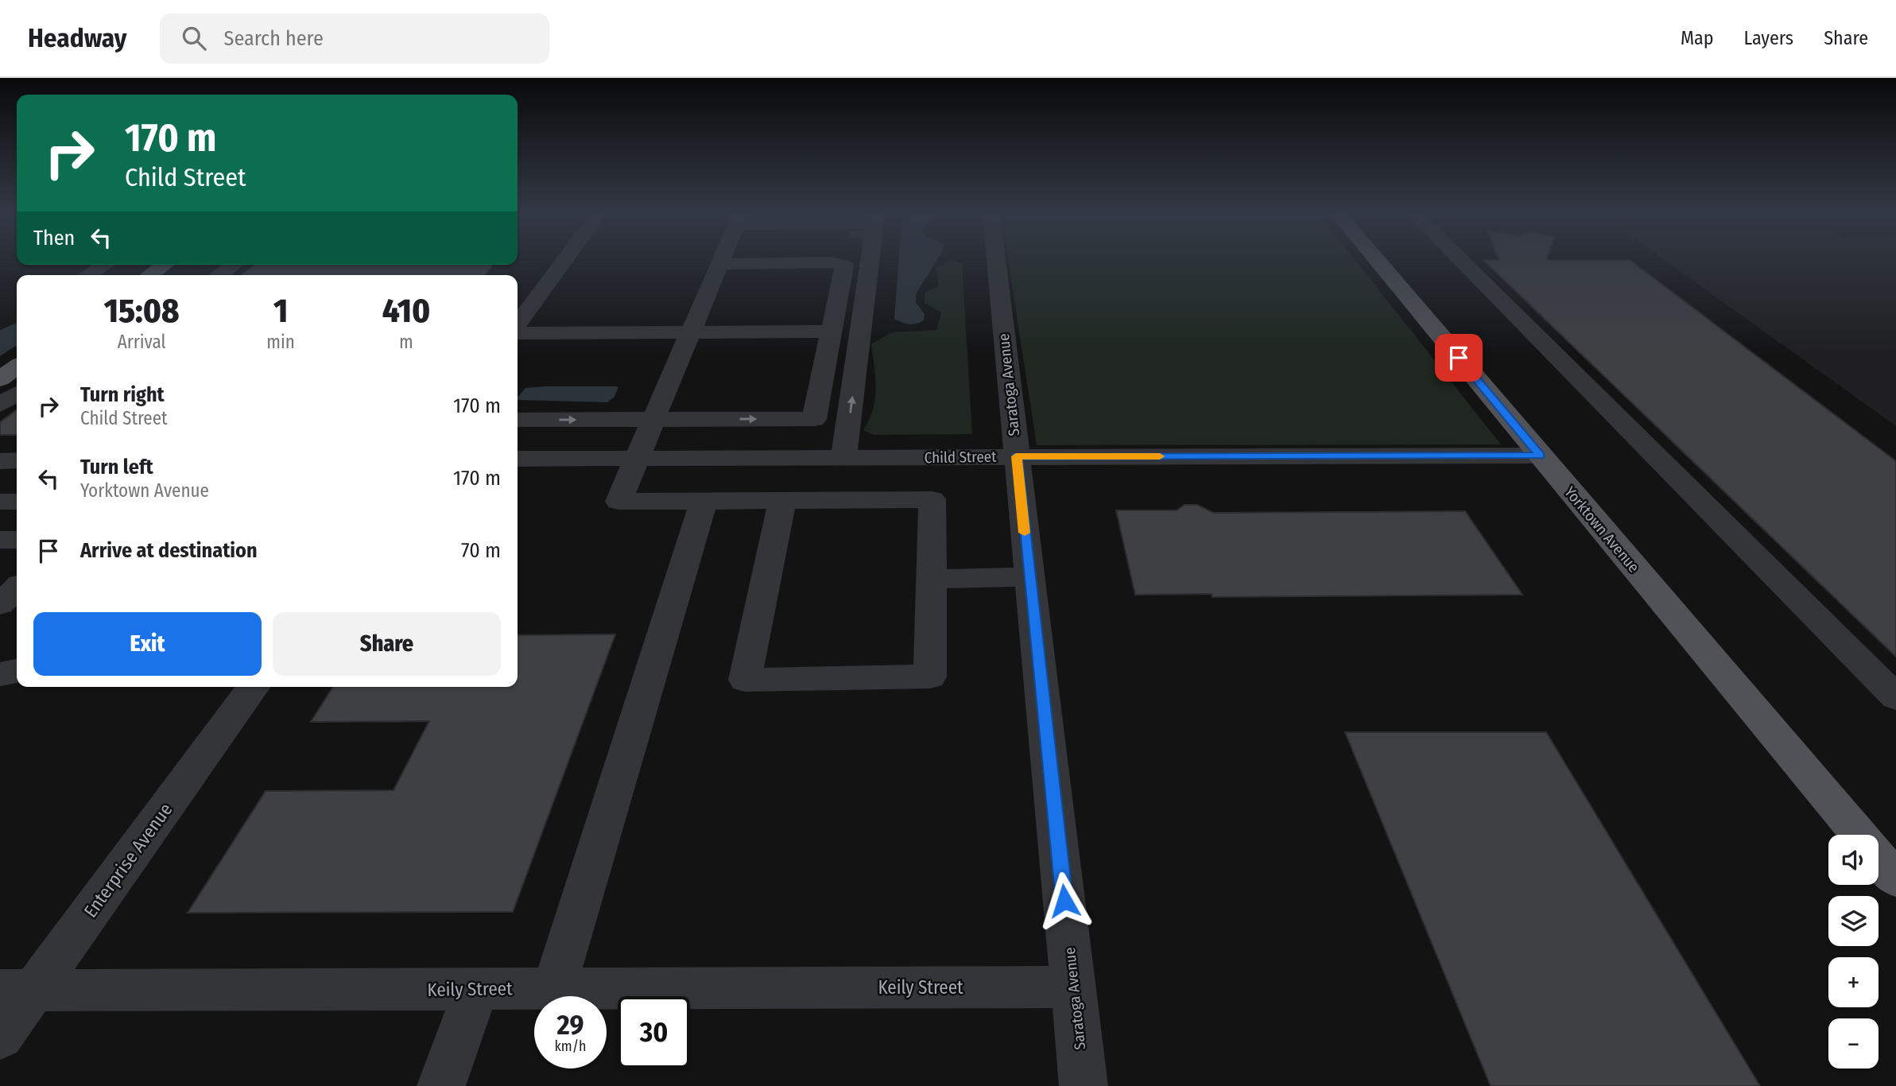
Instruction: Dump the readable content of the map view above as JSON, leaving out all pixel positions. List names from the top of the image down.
{
  "streets": {
    "main road": ["Yorktown Avenue"],
    "street": [
      "Saratoga Avenue",
      "Child Street",
      "Enterprise Avenue",
      "Keily Street"
    ]
  },
  "crossings": [
    ["Saratoga Avenue", "Child Street"],
    ["Saratoga Avenue", "Keily Street"],
    ["Child Street", "Yorktown Avenue"],
    ["Enterprise Avenue", "Keily Street"]
  ],
  "page": {
    "header": "Headway",
    "search": "Search here",
    "nav": ["Map", "Layers", "Share"],
    "turn": ["170 m", "Child Street"],
    "then": "Then",
    "eta": [
      "15:08",
      "Arrival",
      "1",
      "min",
      "410",
      "m"
    ],
    "list": [
      {
        "name": "Turn right",
        "note": "Child Street",
        "value": "170 m"
      },
      {
        "name": "Turn left",
        "note": "Yorktown Avenue",
        "value": "170 m"
      },
      {
        "name": "Arrive at destination",
        "value": "70 m"
      }
    ],
    "buttons": ["Exit", "Share"],
    "map_buttons": ["+", "−"],
    "speed": "29 km/h",
    "limit": "30"
  }
}
